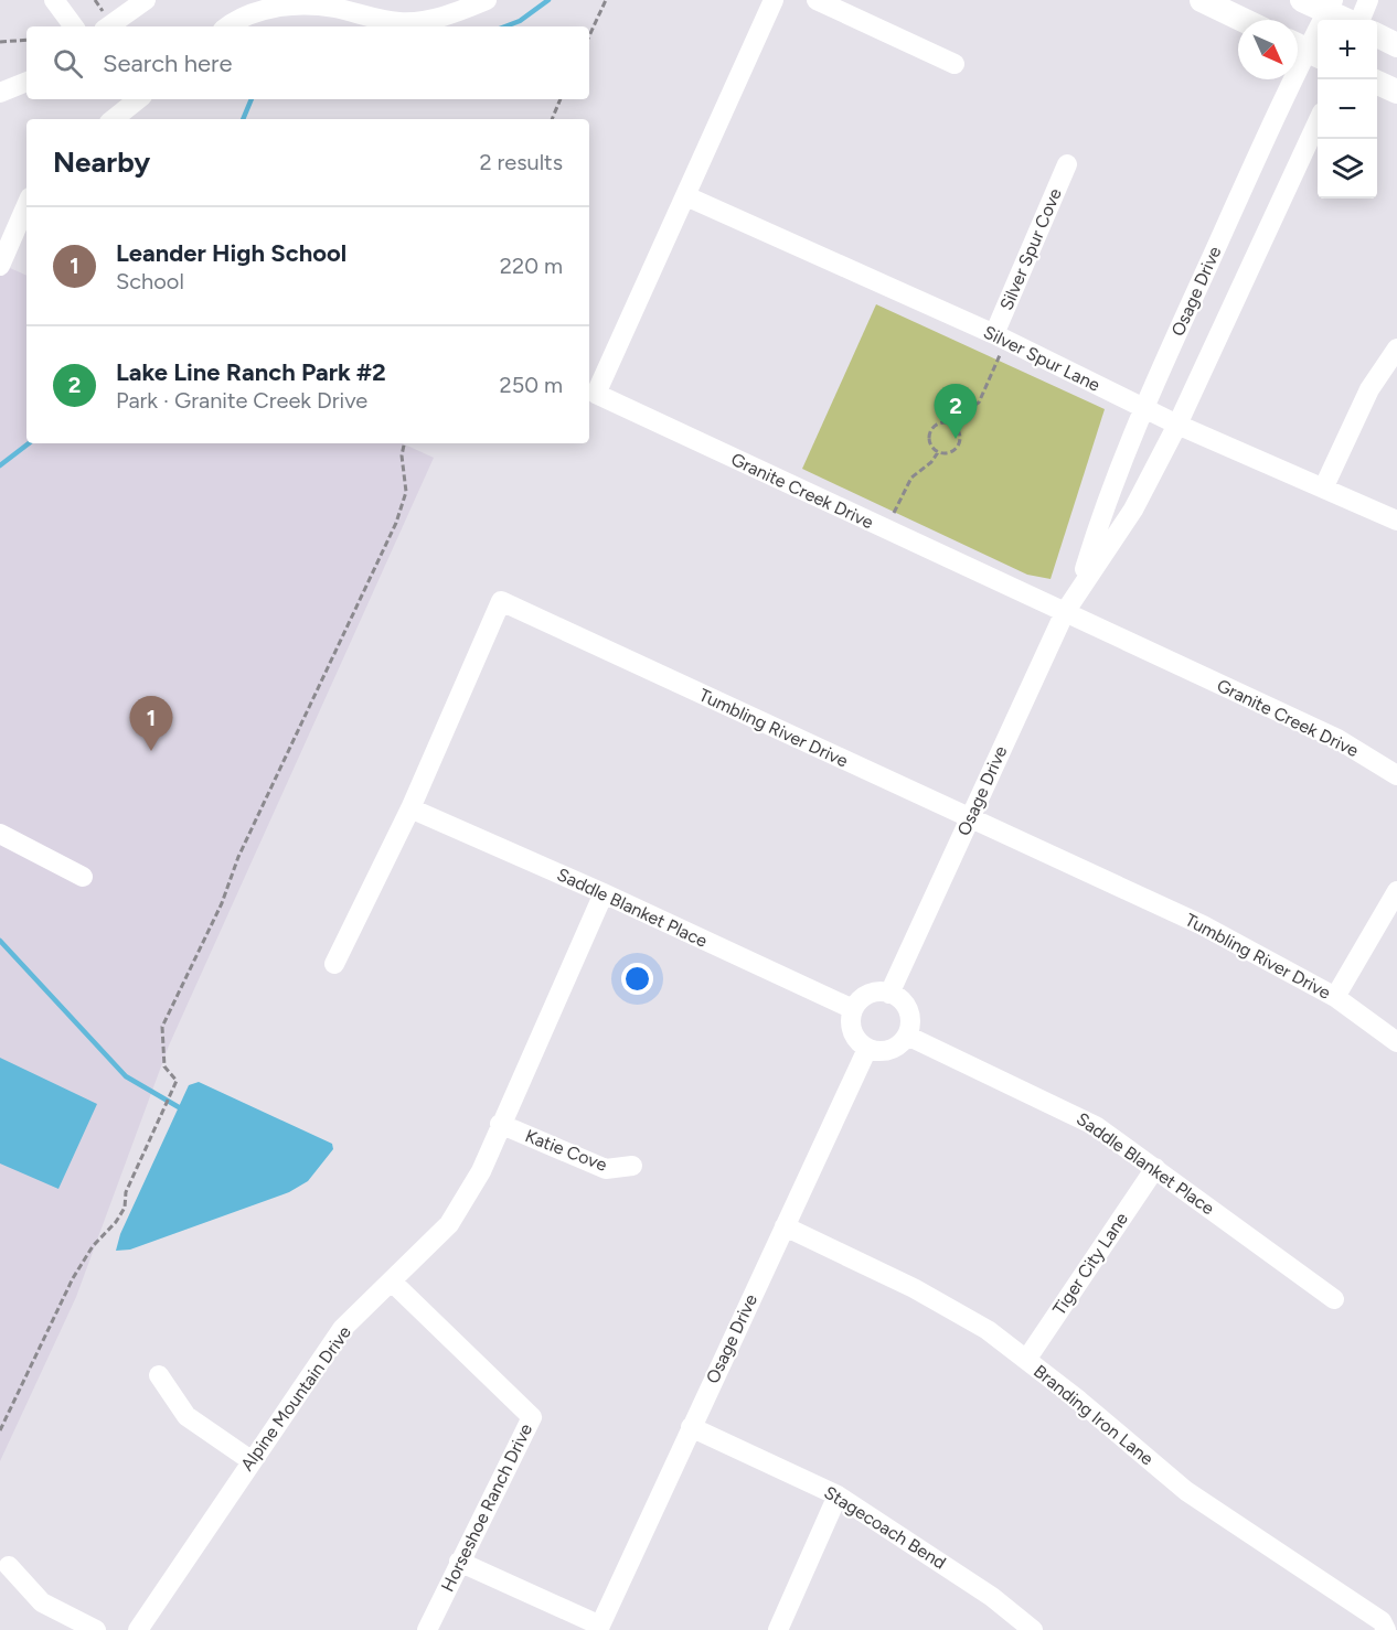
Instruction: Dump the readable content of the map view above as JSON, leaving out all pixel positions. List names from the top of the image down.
{
  "streets": {
    "street": [
      "Silver Spur Cove",
      "Osage Drive",
      "Silver Spur Lane",
      "Granite Creek Drive",
      "Tumbling River Drive",
      "Saddle Blanket Place",
      "Katie Cove",
      "Tiger City Lane",
      "Alpine Mountain Drive",
      "Branding Iron Lane",
      "Horseshoe Ranch Drive",
      "Stagecoach Bend"
    ]
  },
  "crossings": [
    ["Silver Spur Cove", "Silver Spur Lane"],
    ["Osage Drive", "Silver Spur Lane"],
    ["Osage Drive", "Granite Creek Drive"],
    ["Osage Drive", "Tumbling River Drive"],
    ["Osage Drive", "Saddle Blanket Place"],
    ["Osage Drive", "Branding Iron Lane"],
    ["Osage Drive", "Stagecoach Bend"],
    ["Silver Spur Lane", "Granite Creek Drive"],
    ["Tumbling River Drive", "Saddle Blanket Place"],
    ["Saddle Blanket Place", "Tiger City Lane"],
    ["Saddle Blanket Place", "Alpine Mountain Drive"],
    ["Katie Cove", "Alpine Mountain Drive"],
    ["Tiger City Lane", "Branding Iron Lane"],
    ["Alpine Mountain Drive", "Horseshoe Ranch Drive"]
  ],
  "north": "bottom right",
  "page": {
    "map_buttons": ["+", "−"],
    "search": "Search here",
    "heading": ["Nearby", "2 results"],
    "list": [
      {
        "mark": "1",
        "name": "Leander High School",
        "note": "School",
        "value": "220 m"
      },
      {
        "mark": "2",
        "name": "Lake Line Ranch Park #2",
        "note": "Park · Granite Creek Drive",
        "value": "250 m"
      }
    ],
    "pins": ["2", "1"]
  }
}
